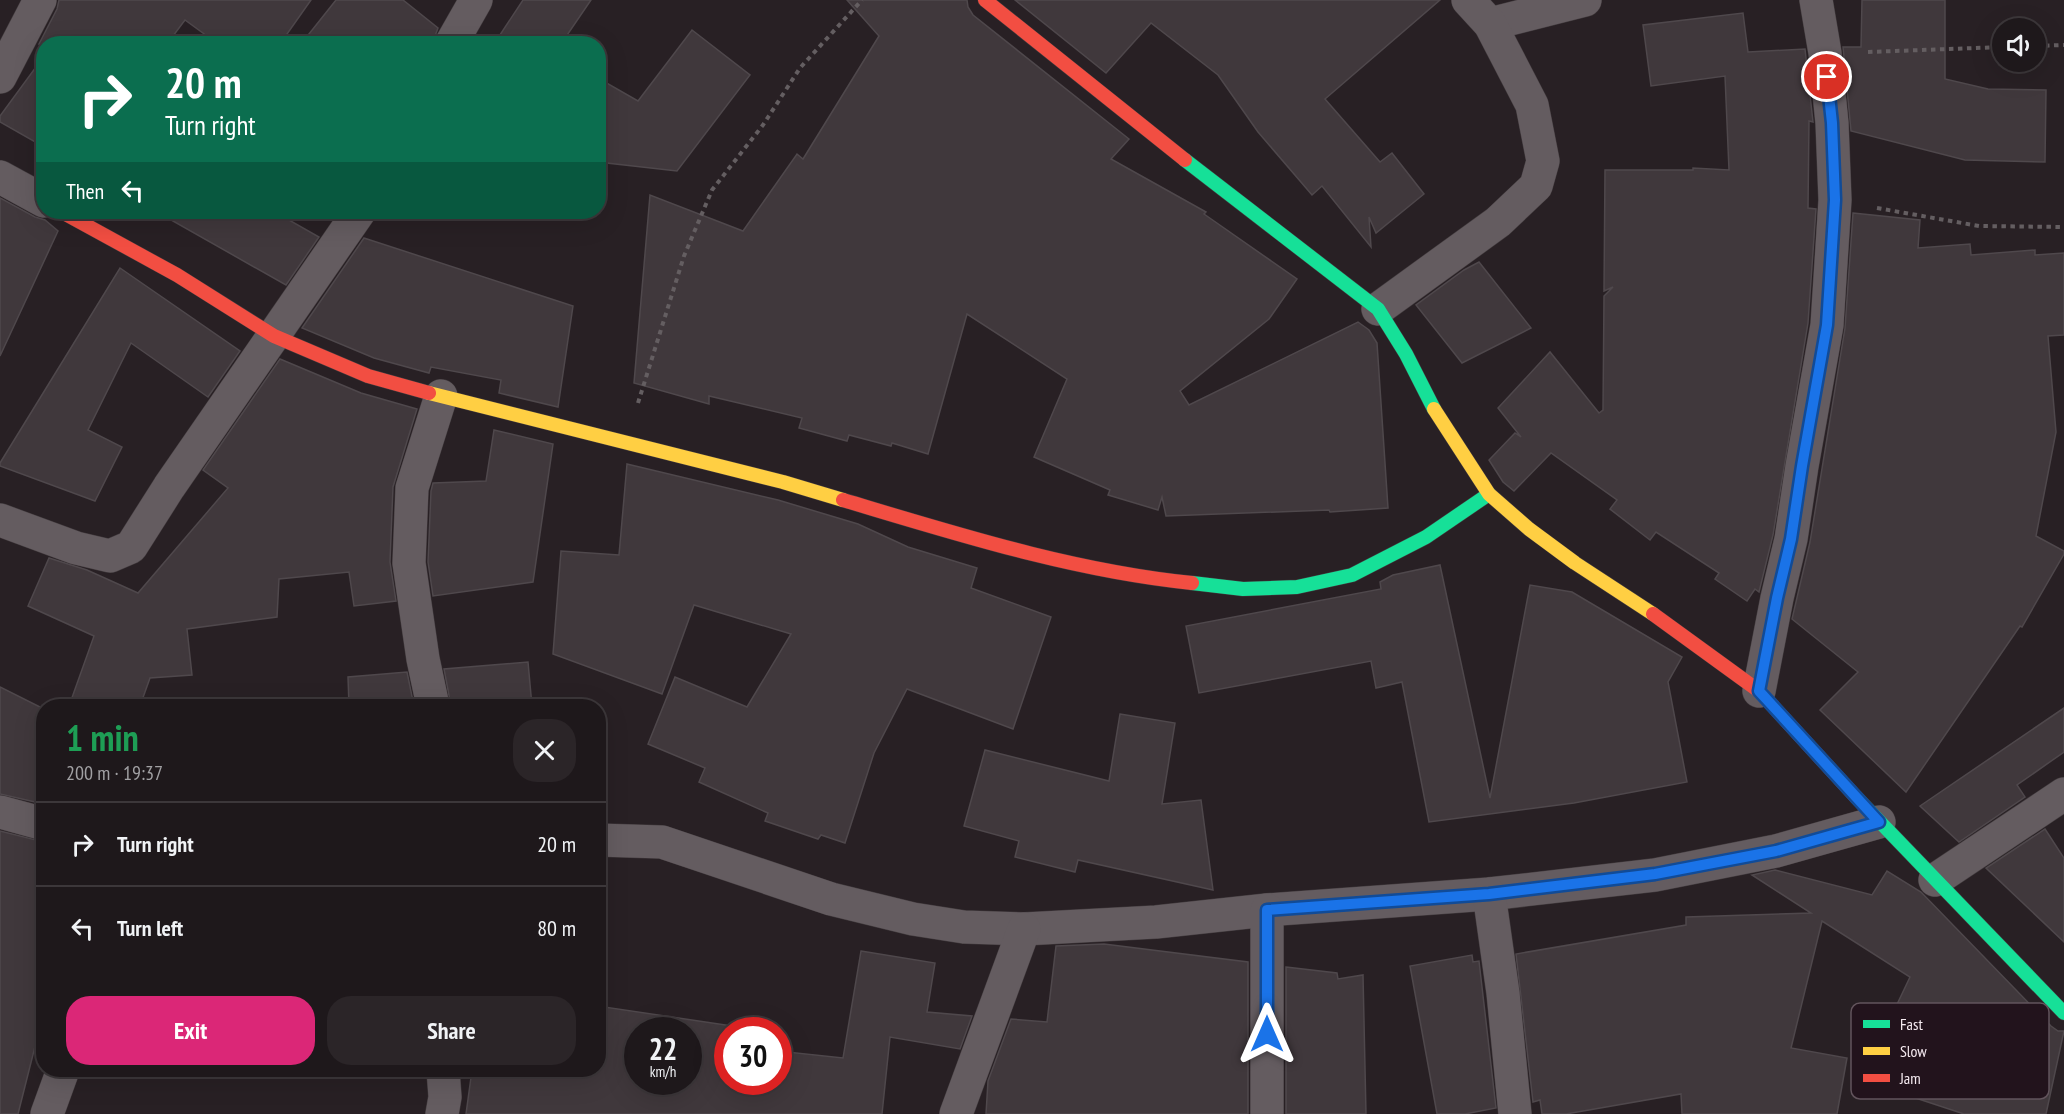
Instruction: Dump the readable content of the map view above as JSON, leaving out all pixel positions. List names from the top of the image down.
{
  "legend": ["Fast", "Slow", "Jam"],
  "page": {
    "turn": ["20 m", "Turn right"],
    "then": "Then",
    "heading": ["1 min", "200 m · 19:37"],
    "list": [
      {
        "name": "Turn right",
        "value": "20 m"
      },
      {
        "name": "Turn left",
        "value": "80 m"
      }
    ],
    "buttons": ["Exit", "Share"],
    "speed": "22 km/h",
    "limit": "30"
  }
}
